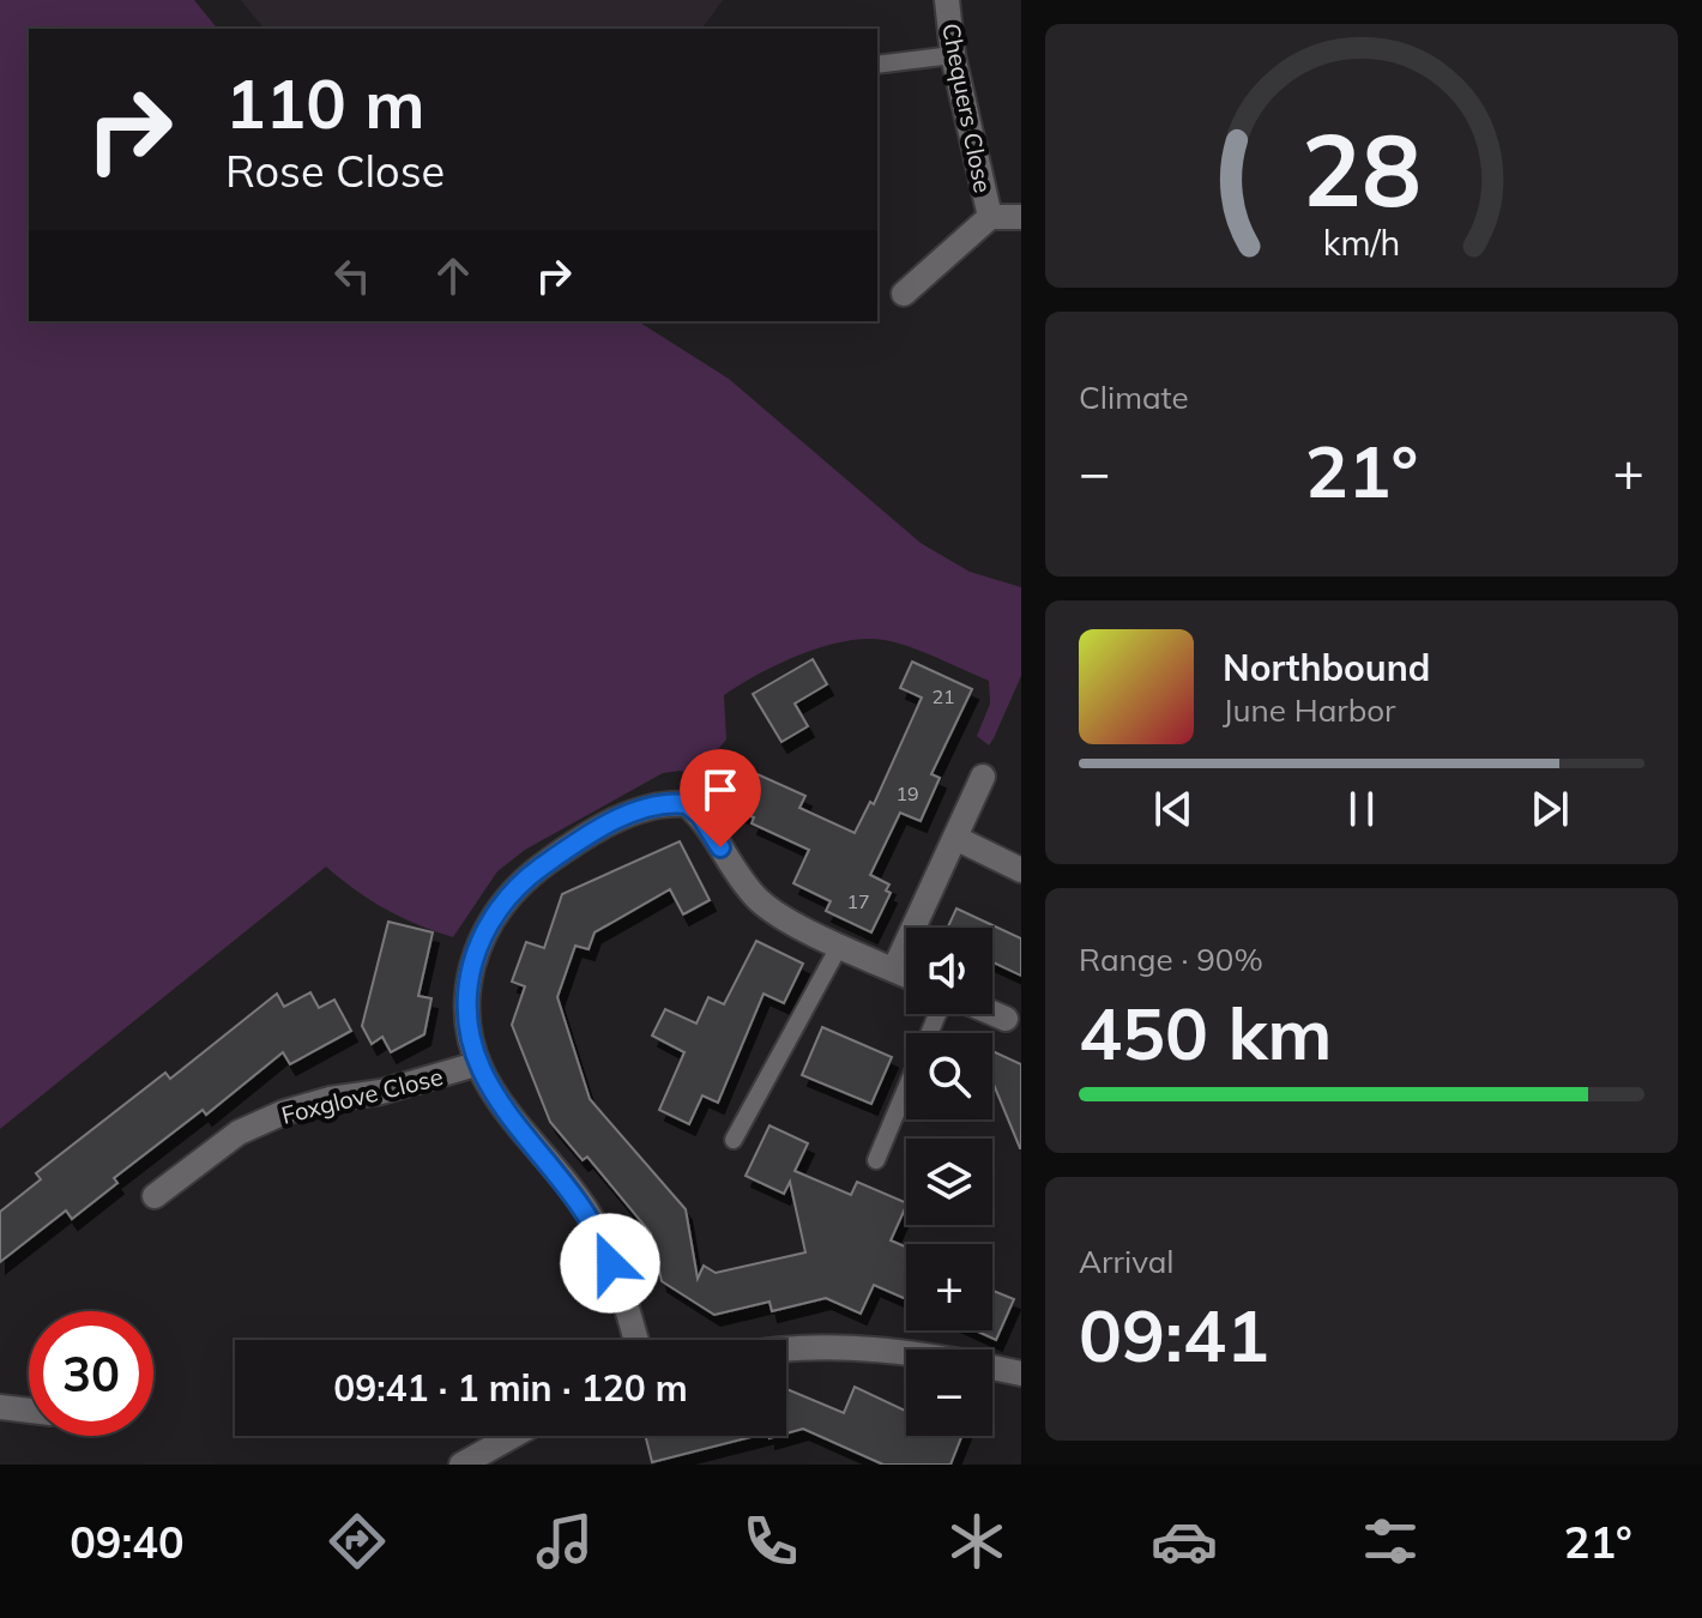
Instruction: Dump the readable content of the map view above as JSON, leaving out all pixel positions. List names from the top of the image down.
{
  "streets": {
    "street": ["Chequers Close", "Foxglove Close"]
  },
  "house_numbers": ["21", "19", "17"],
  "page": {
    "turn": ["110 m", "Rose Close"],
    "tile": [
      "Climate",
      ["Range · 90%", "450 km"],
      ["Arrival", "09:41"]
    ],
    "heat": ["−", "21°", "+"],
    "song": ["Northbound", "June Harbor"],
    "map_buttons": ["+", "−"],
    "limit": "30",
    "trip": "09:41 · 1 min · 120 m",
    "tabs": ["09:40", "21°"],
    "gauge": ["28", "km/h"]
  }
}
